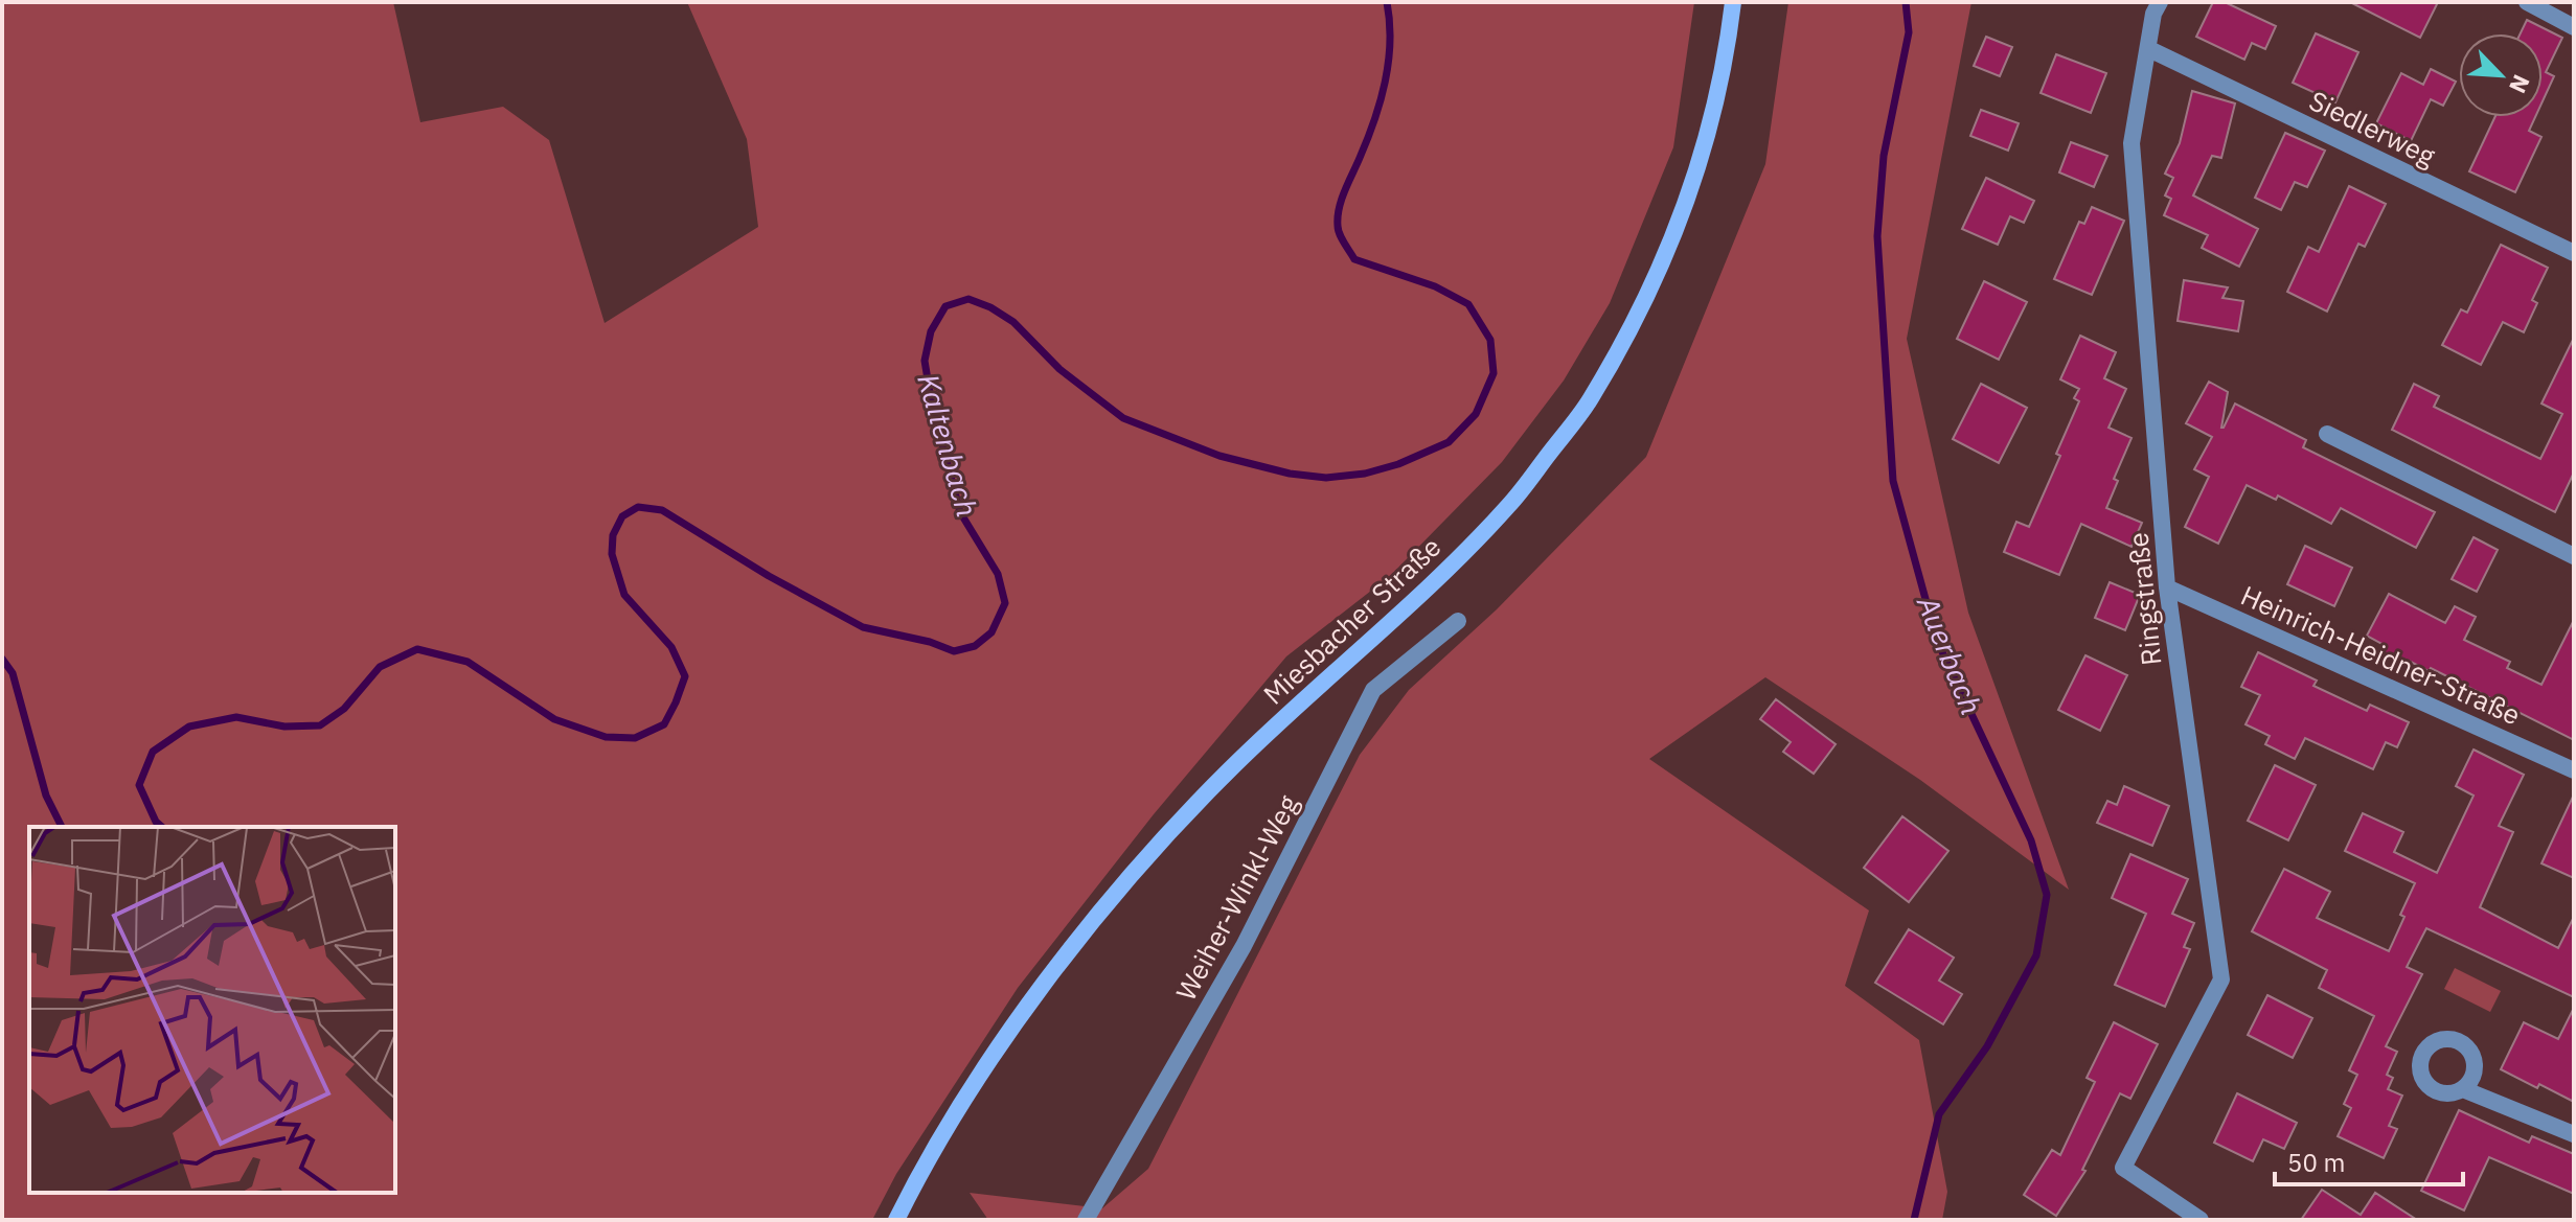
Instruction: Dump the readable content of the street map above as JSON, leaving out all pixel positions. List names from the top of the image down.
{
  "streets": {
    "main road": ["Miesbacher Straße"],
    "street": [
      "Siedlerweg",
      "Ringstraße",
      "Heinrich-Heidner-Straße",
      "Weiher-Winkl-Weg"
    ]
  },
  "crossings": [
    ["Siedlerweg", "Ringstraße"],
    ["Ringstraße", "Heinrich-Heidner-Straße"]
  ],
  "water": ["Kaltenbach", "Auerbach"],
  "scale_bar": "50 m",
  "north": "bottom right"
}
